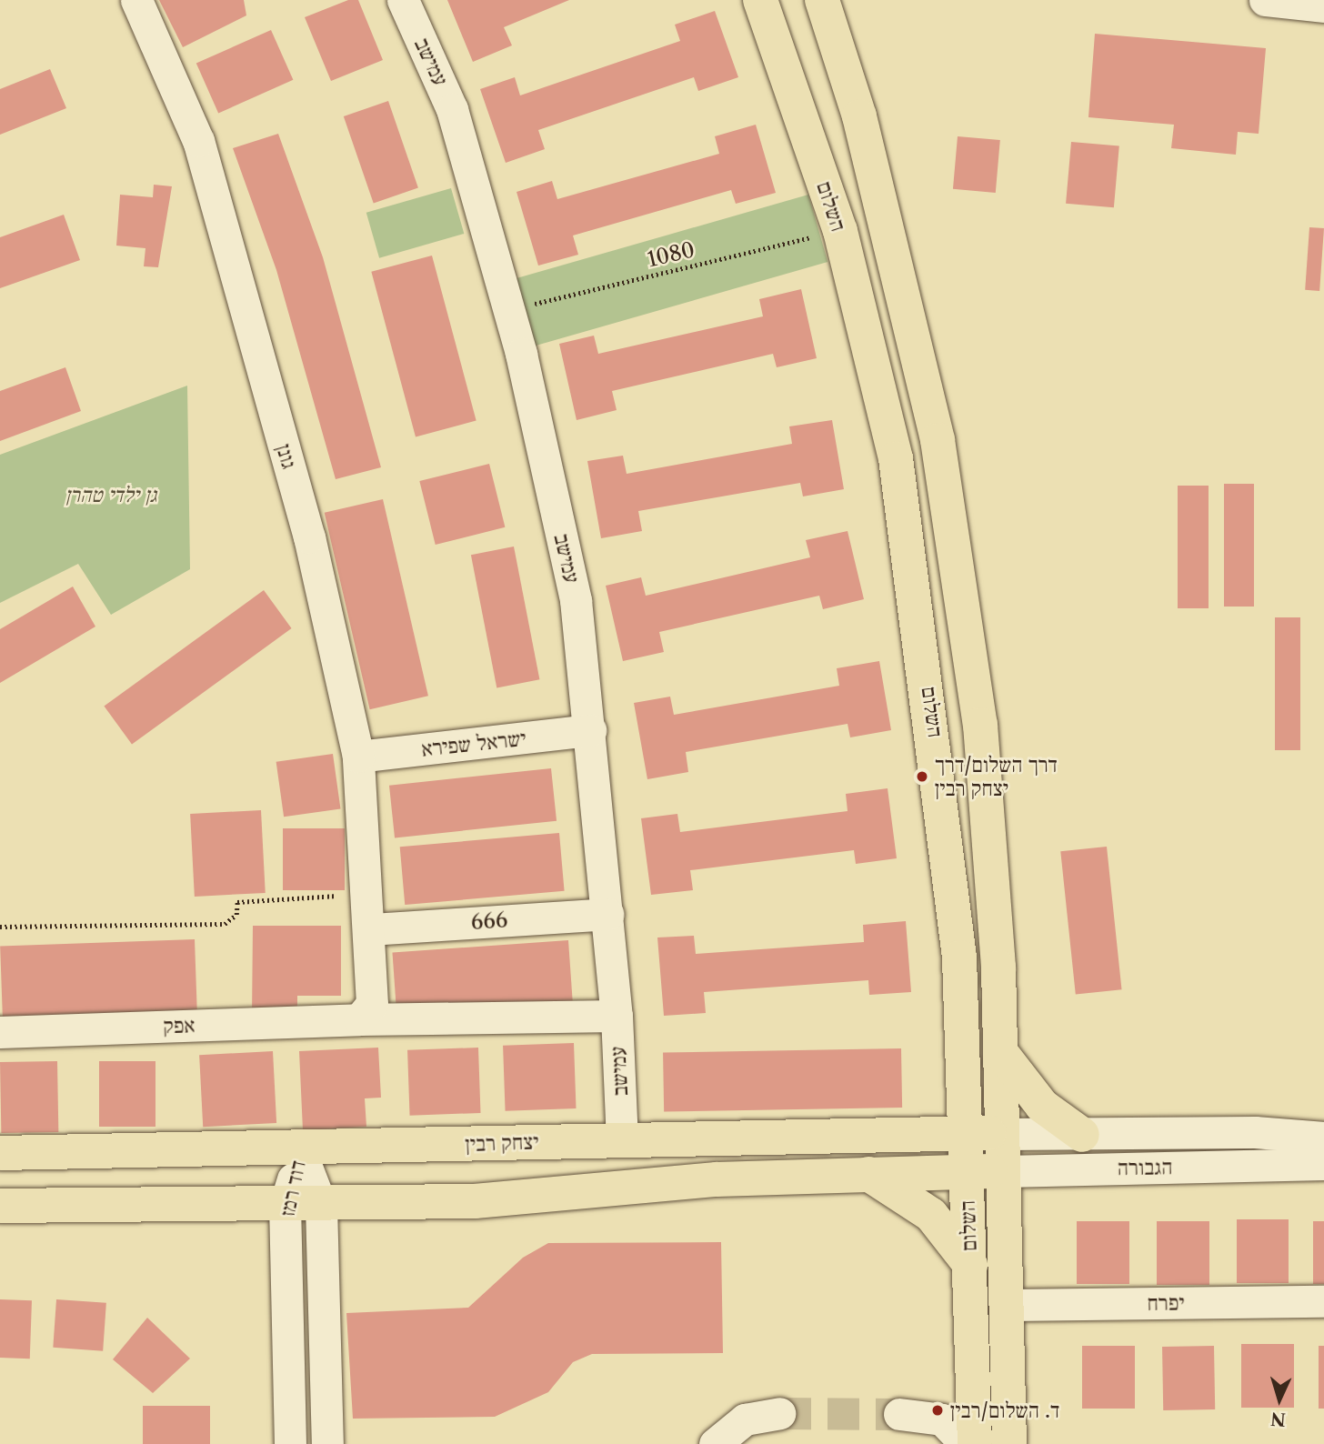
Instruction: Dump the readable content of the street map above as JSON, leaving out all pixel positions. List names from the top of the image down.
{
  "streets": {
    "main road": ["השלום", "יצחק רבין", "הגבורה"],
    "street": [
      "עמישב",
      "גונן",
      "ישראל שפירא",
      "666",
      "אפק",
      "דוד רמז",
      "יפרח"
    ],
    "path": ["1080"]
  },
  "crossings": [
    ["עמישב", "1080"],
    ["עמישב", "ישראל שפירא"],
    ["עמישב", "666"],
    ["עמישב", "אפק"],
    ["עמישב", "יצחק רבין"],
    ["השלום", "1080"],
    ["השלום", "יצחק רבין"],
    ["השלום", "הגבורה"],
    ["השלום", "יפרח"],
    ["גונן", "ישראל שפירא"],
    ["גונן", "666"],
    ["יצחק רבין", "הגבורה"],
    ["יצחק רבין", "דוד רמז"]
  ],
  "parks": ["גן ילדי טהרן"],
  "places": ["דרך השלום/דרך יצחק רבין", "ד. השלום/רבין"],
  "north": "bottom"
}
